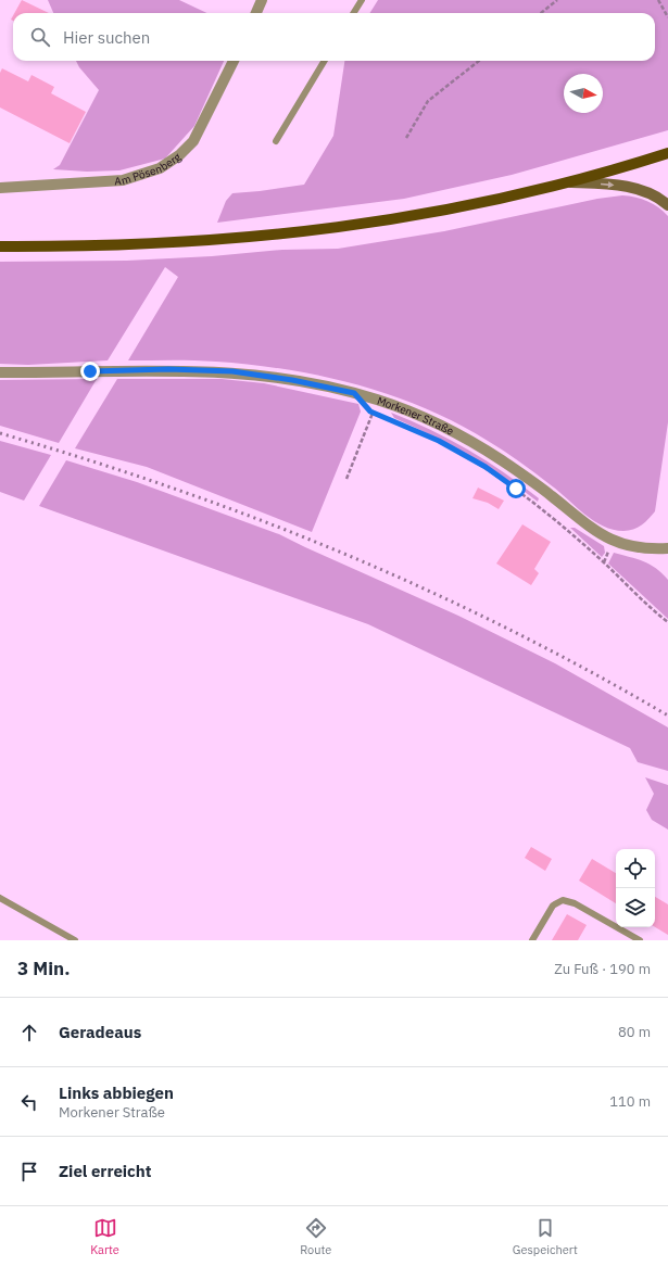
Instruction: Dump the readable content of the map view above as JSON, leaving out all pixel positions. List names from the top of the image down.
{
  "streets": {
    "street": ["Am Pösenberg", "Morkener Straße"]
  },
  "north": "right",
  "page": {
    "search": "Hier suchen",
    "heading": ["3 Min.", "Zu Fuß · 190 m"],
    "list": [
      ["Geradeaus", "80 m"],
      ["Links abbiegen", "Morkener Straße", "110 m"],
      "Ziel erreicht"
    ],
    "nav": ["Karte", "Route", "Gespeichert"]
  }
}
